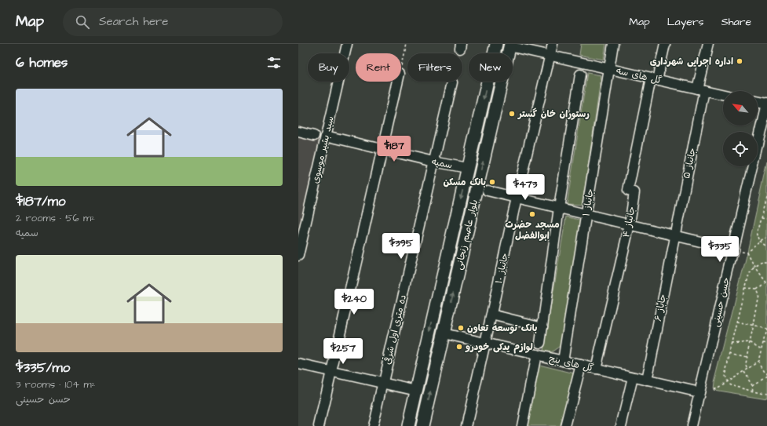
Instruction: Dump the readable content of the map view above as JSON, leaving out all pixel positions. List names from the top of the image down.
{
  "streets": {
    "main road": ["بلوار عاصم زنجانی"],
    "street": [
      "گل های سه",
      "سید بشیر موسوی",
      "سمیه",
      "جانباز ۵",
      "جانباز ۱",
      "جانباز ۴",
      "جانباز ۱۰",
      "حسن حسینی",
      "جاباز ۶",
      "ده متری اول شرقی",
      "گل های پنج"
    ]
  },
  "crossings": [
    ["گل های سه", "جانباز ۵"],
    ["گل های سه", "جانباز ۱"],
    ["گل های سه", "جانباز ۴"],
    ["گل های سه", "بلوار عاصم زنجانی"],
    ["گل های سه", "جانباز ۱۰"],
    ["سید بشیر موسوی", "سمیه"],
    ["سمیه", "بلوار عاصم زنجانی"],
    ["سمیه", "ده متری اول شرقی"],
    ["جانباز ۵", "جاباز ۶"],
    ["جانباز ۱", "گل های پنج"],
    ["جانباز ۴", "گل های پنج"],
    ["بلوار عاصم زنجانی", "گل های پنج"],
    ["جانباز ۱۰", "گل های پنج"],
    ["حسن حسینی", "گل های پنج"],
    ["جاباز ۶", "گل های پنج"]
  ],
  "places": [
    "اداره اجرایی شهرداری",
    "رستوران خان گستر",
    "بانک مسکن",
    "مسجد حضرت ابوالفضل",
    "بانک توسعه تعاون",
    "لوازم یدکی خودرو"
  ],
  "north": "top left",
  "page": {
    "header": "Map",
    "search": "Search here",
    "nav": ["Map", "Layers", "Share"],
    "heading": "6 homes",
    "chip": [
      "Buy",
      "Rent",
      "Filters",
      "New"
    ],
    "list": [
      {
        "name": "$187/mo",
        "note": "2 rooms · 56 m² · سمیه"
      },
      {
        "name": "$335/mo",
        "note": "3 rooms · 104 m² · حسن حسینی"
      }
    ],
    "price": [
      "$187",
      "$473",
      "$395",
      "$335",
      "$240",
      "$257"
    ]
  }
}
